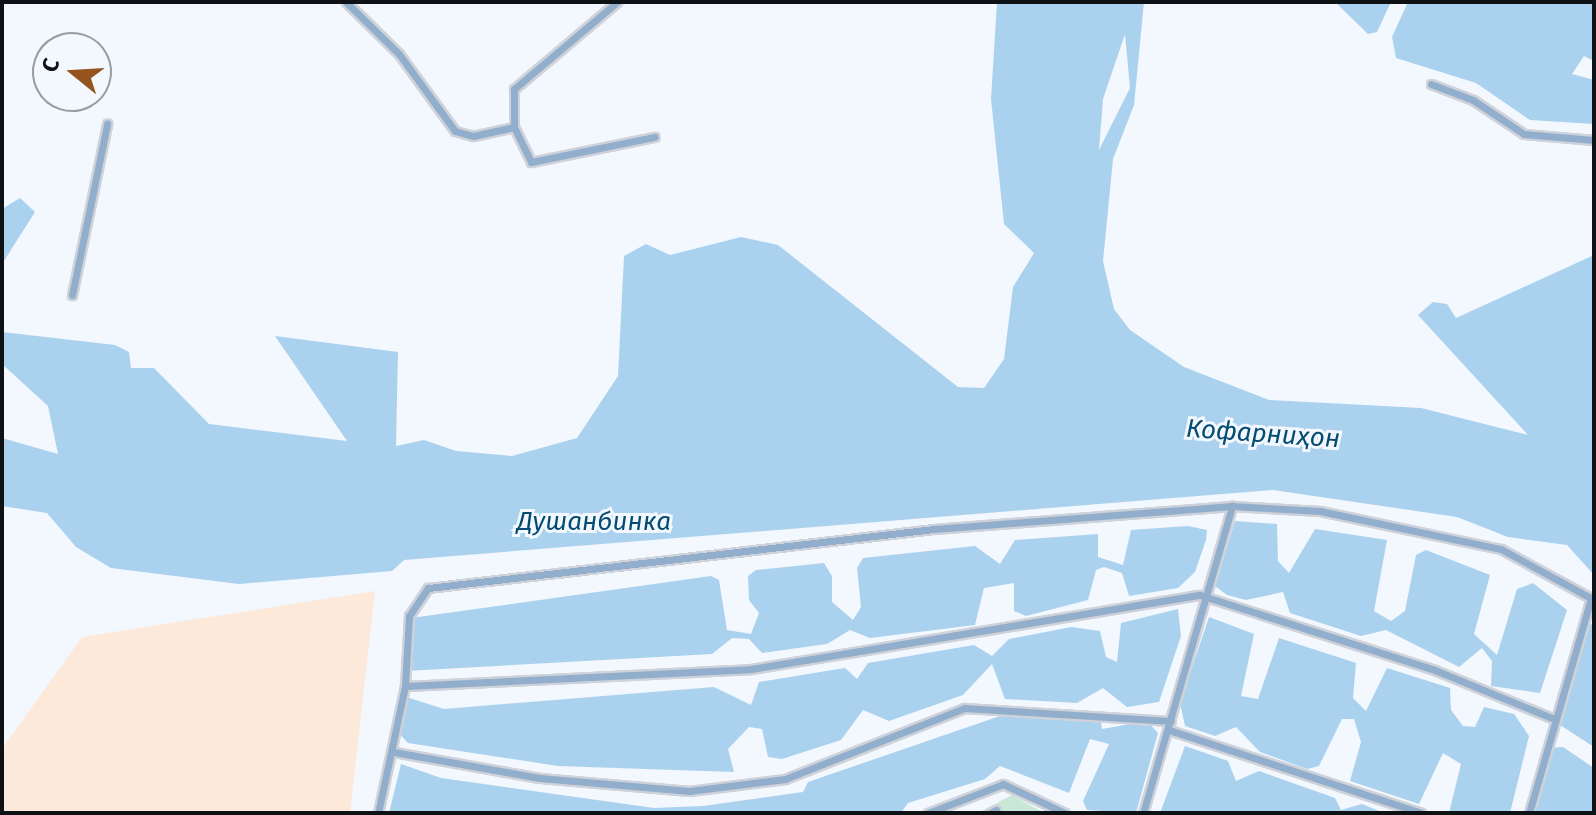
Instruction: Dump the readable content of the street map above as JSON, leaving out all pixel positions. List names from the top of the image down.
{
  "water": ["Кофарниҳон", "Душанбинка"],
  "north": "left"
}
